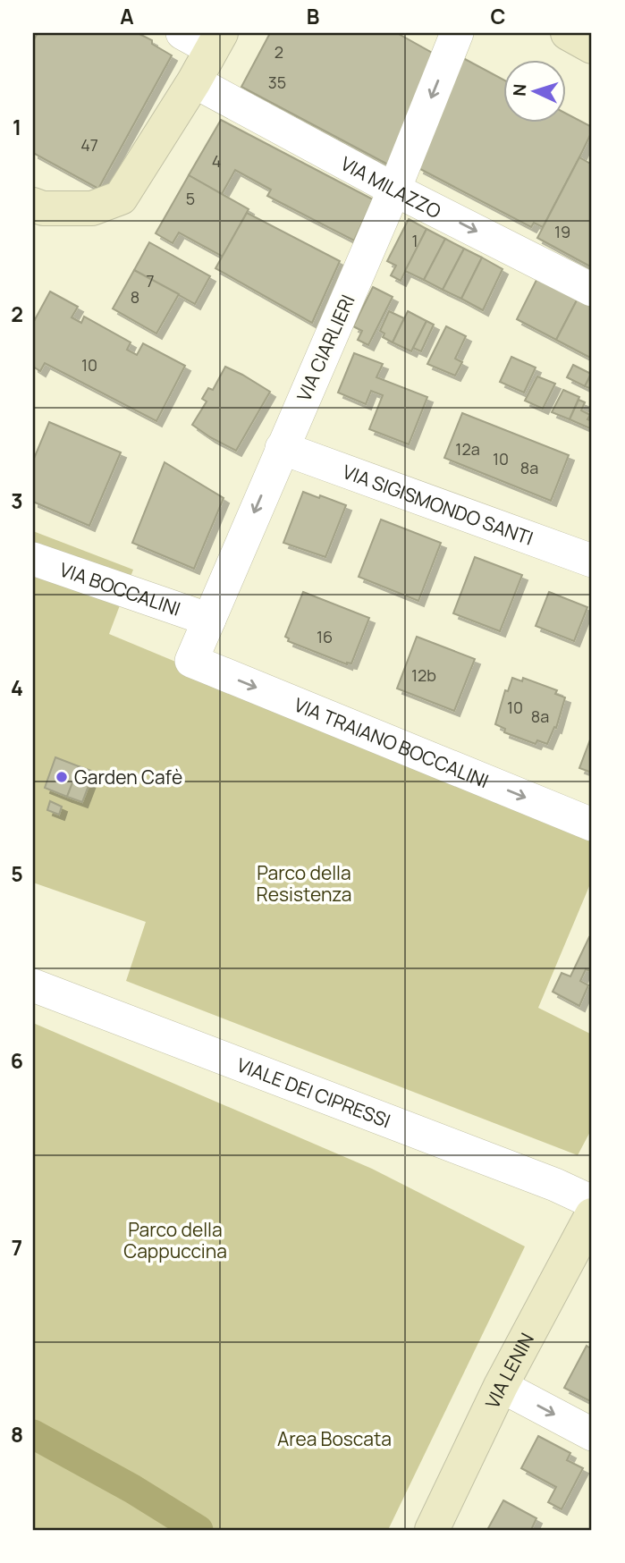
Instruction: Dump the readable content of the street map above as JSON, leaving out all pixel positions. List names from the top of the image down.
{
  "streets": {
    "street": [
      "VIA MILAZZO",
      "VIA CIARLIERI",
      "VIA SIGISMONDO SANTI",
      "VIA BOCCALINI",
      "VIA TRAIANO BOCCALINI",
      "VIALE DEI CIPRESSI",
      "VIA LENIN"
    ]
  },
  "crossings": [
    ["VIA MILAZZO", "VIA CIARLIERI"],
    ["VIA CIARLIERI", "VIA SIGISMONDO SANTI"],
    ["VIA CIARLIERI", "VIA BOCCALINI"],
    ["VIA CIARLIERI", "VIA TRAIANO BOCCALINI"]
  ],
  "one_way": ["VIA MILAZZO", "VIA CIARLIERI", "VIA TRAIANO BOCCALINI"],
  "parks": ["Parco della Resistenza", "Parco della Cappuccina", "Area Boscata"],
  "places": ["Garden Cafè"],
  "house_numbers": [
    "2",
    "35",
    "47",
    "4",
    "5",
    "19",
    "1",
    "7",
    "8",
    "10",
    "12a",
    "10",
    "8a",
    "16",
    "12b",
    "10",
    "8a"
  ],
  "north": "left",
  "grid": {
    "columns": ["A", "B", "C"],
    "rows": [
      "1",
      "2",
      "3",
      "4",
      "5",
      "6",
      "7",
      "8"
    ]
  }
}
